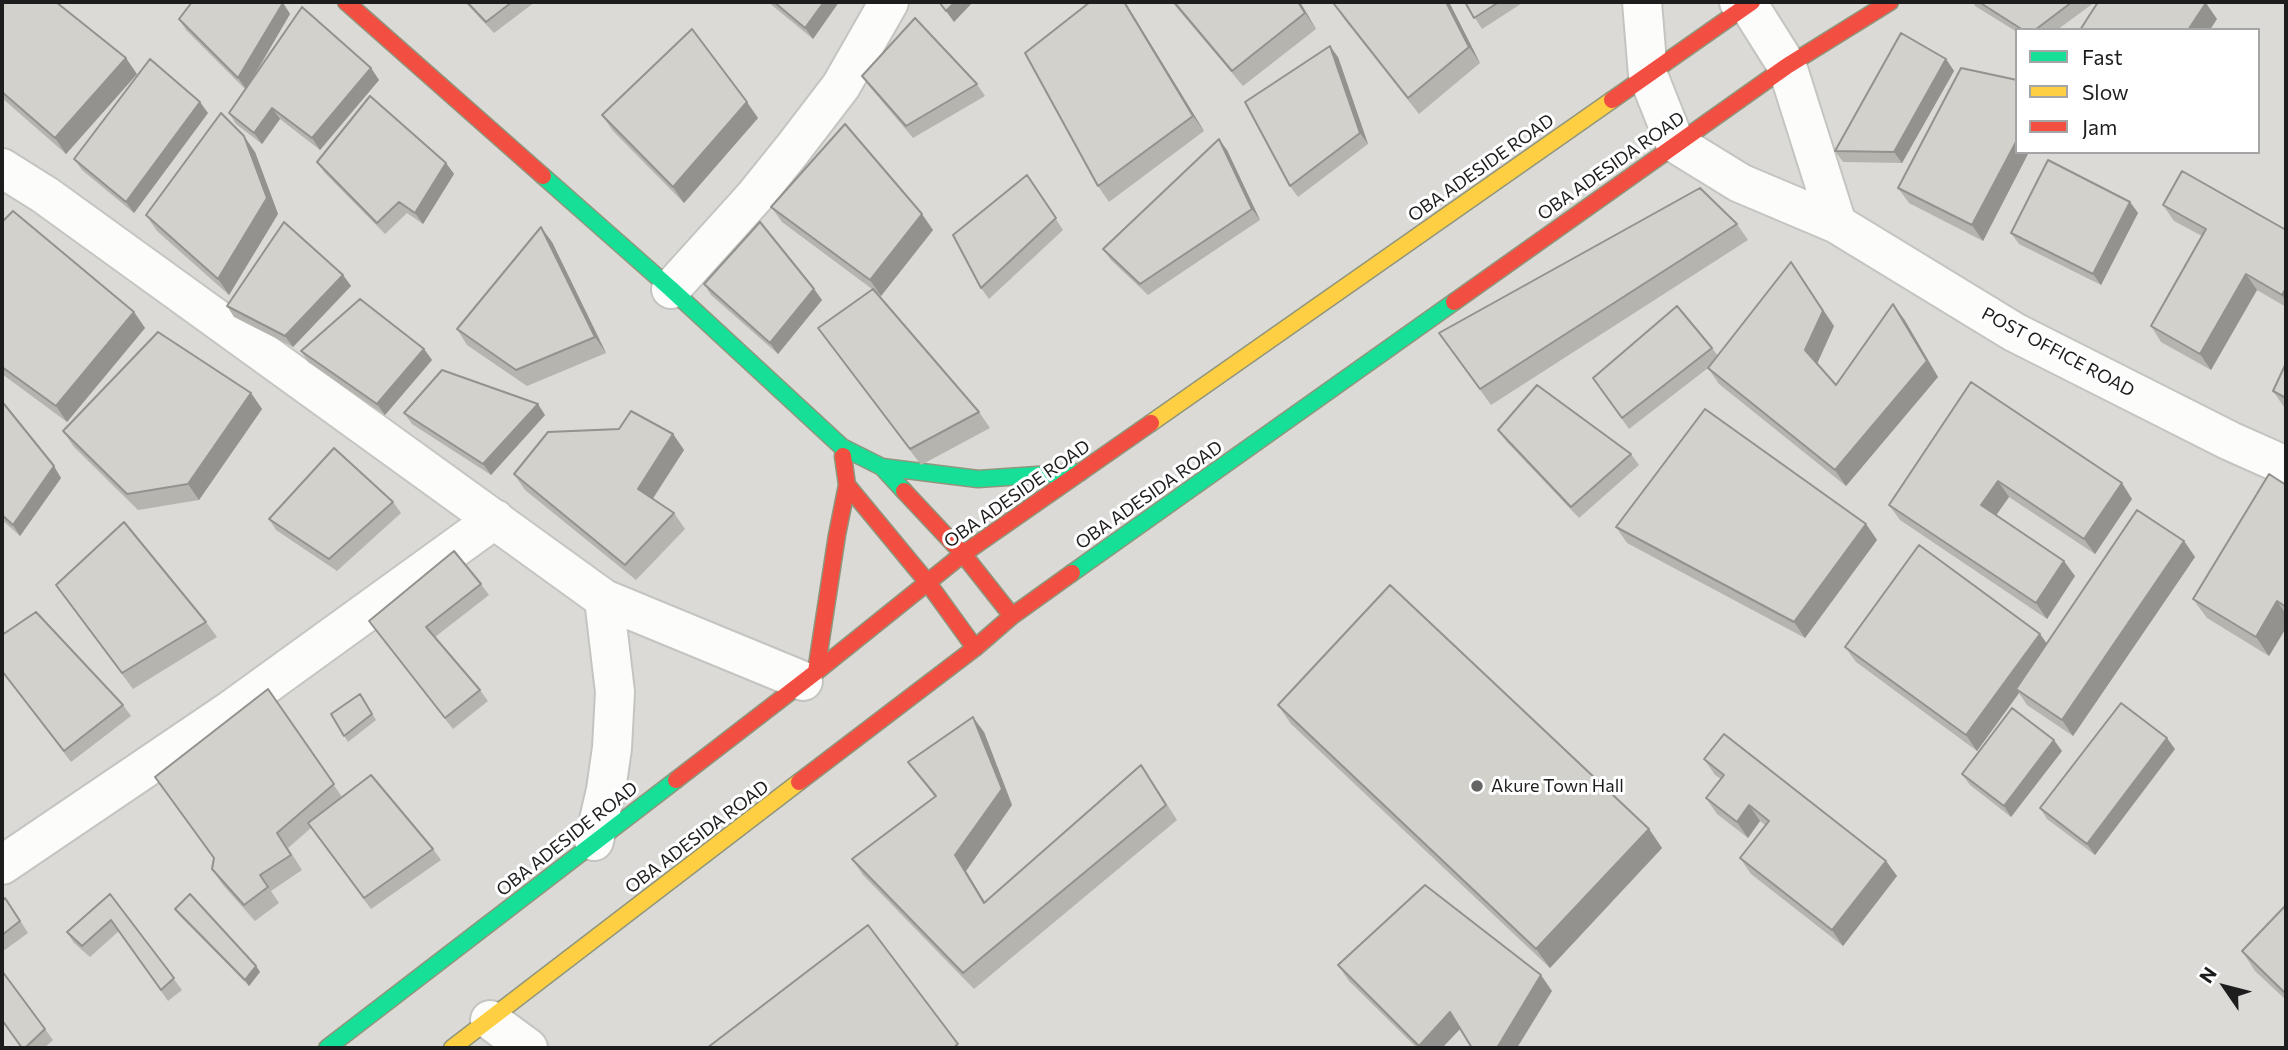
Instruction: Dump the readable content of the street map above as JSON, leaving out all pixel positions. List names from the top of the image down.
{
  "streets": {
    "main road": ["OBA ADESIDA ROAD", "OBA ADESIDE ROAD"],
    "street": ["POST OFFICE ROAD"]
  },
  "crossings": [
    ["OBA ADESIDA ROAD", "POST OFFICE ROAD"]
  ],
  "places": ["Akure Town Hall"],
  "legend": ["Fast", "Slow", "Jam"],
  "north": "top left"
}
